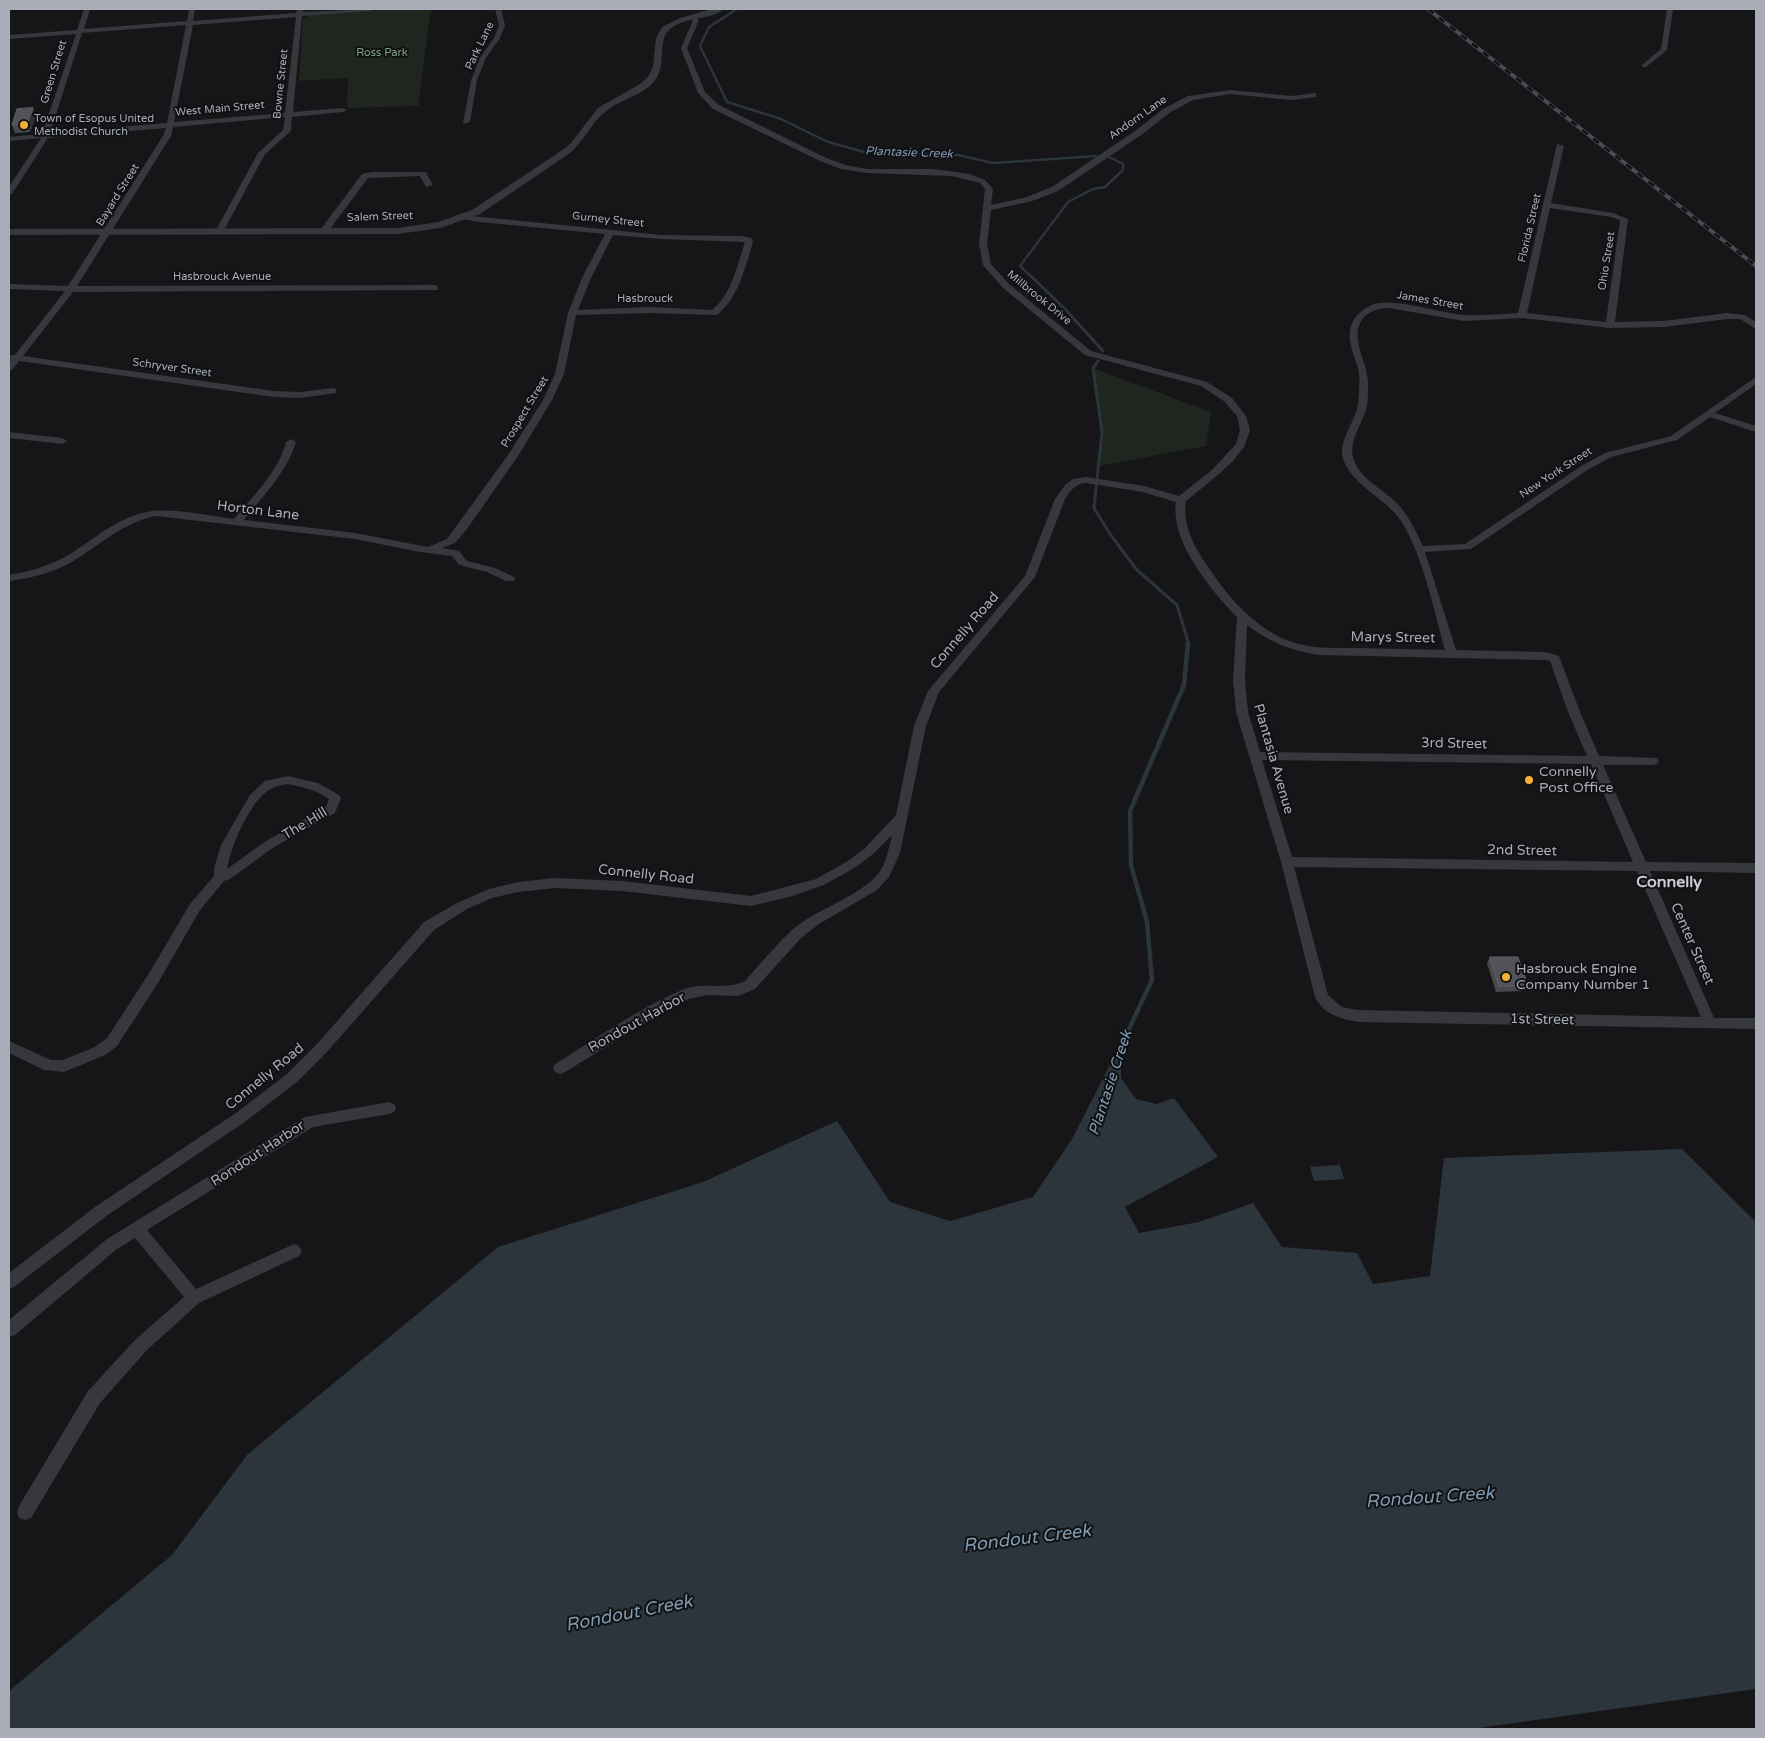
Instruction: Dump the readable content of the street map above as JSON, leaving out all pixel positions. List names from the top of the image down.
{
  "streets": {
    "street": [
      "Park Lane",
      "Green Street",
      "Bowne Street",
      "West Main Street",
      "Andorn Lane",
      "Bayard Street",
      "Salem Street",
      "Gurney Street",
      "Florida Street",
      "Ohio Street",
      "Hasbrouck Avenue",
      "Millbrook Drive",
      "Hasbrouck",
      "James Street",
      "Schryver Street",
      "Prospect Street",
      "New York Street",
      "Horton Lane",
      "Connelly Road",
      "Marys Street",
      "3rd Street",
      "Plantasia Avenue",
      "The Hill",
      "2nd Street",
      "Center Street",
      "1st Street",
      "Rondout Harbor"
    ]
  },
  "crossings": [
    ["Green Street", "West Main Street"],
    ["Bowne Street", "West Main Street"],
    ["Bowne Street", "Salem Street"],
    ["West Main Street", "Bayard Street"],
    ["Andorn Lane", "Millbrook Drive"],
    ["Bayard Street", "Salem Street"],
    ["Bayard Street", "Hasbrouck Avenue"],
    ["Bayard Street", "Schryver Street"],
    ["Salem Street", "Gurney Street"],
    ["Salem Street", "Millbrook Drive"],
    ["Gurney Street", "Hasbrouck"],
    ["Gurney Street", "Prospect Street"],
    ["Florida Street", "Ohio Street"],
    ["Florida Street", "James Street"],
    ["Ohio Street", "James Street"],
    ["Millbrook Drive", "Connelly Road"],
    ["Hasbrouck", "Prospect Street"],
    ["James Street", "New York Street"],
    ["James Street", "Marys Street"],
    ["Prospect Street", "Horton Lane"],
    ["Connelly Road", "Rondout Harbor"],
    ["Marys Street", "Plantasia Avenue"],
    ["Marys Street", "Center Street"],
    ["3rd Street", "Plantasia Avenue"],
    ["3rd Street", "Center Street"],
    ["Plantasia Avenue", "2nd Street"],
    ["Plantasia Avenue", "1st Street"],
    ["2nd Street", "Center Street"],
    ["Center Street", "1st Street"]
  ],
  "districts": ["Connelly"],
  "water": ["Plantasie Creek", "Rondout Creek"],
  "parks": ["Ross Park"],
  "places": ["Town of Esopus United Methodist Church", "Connelly Post Office", "Hasbrouck Engine Company Number 1"]
}
